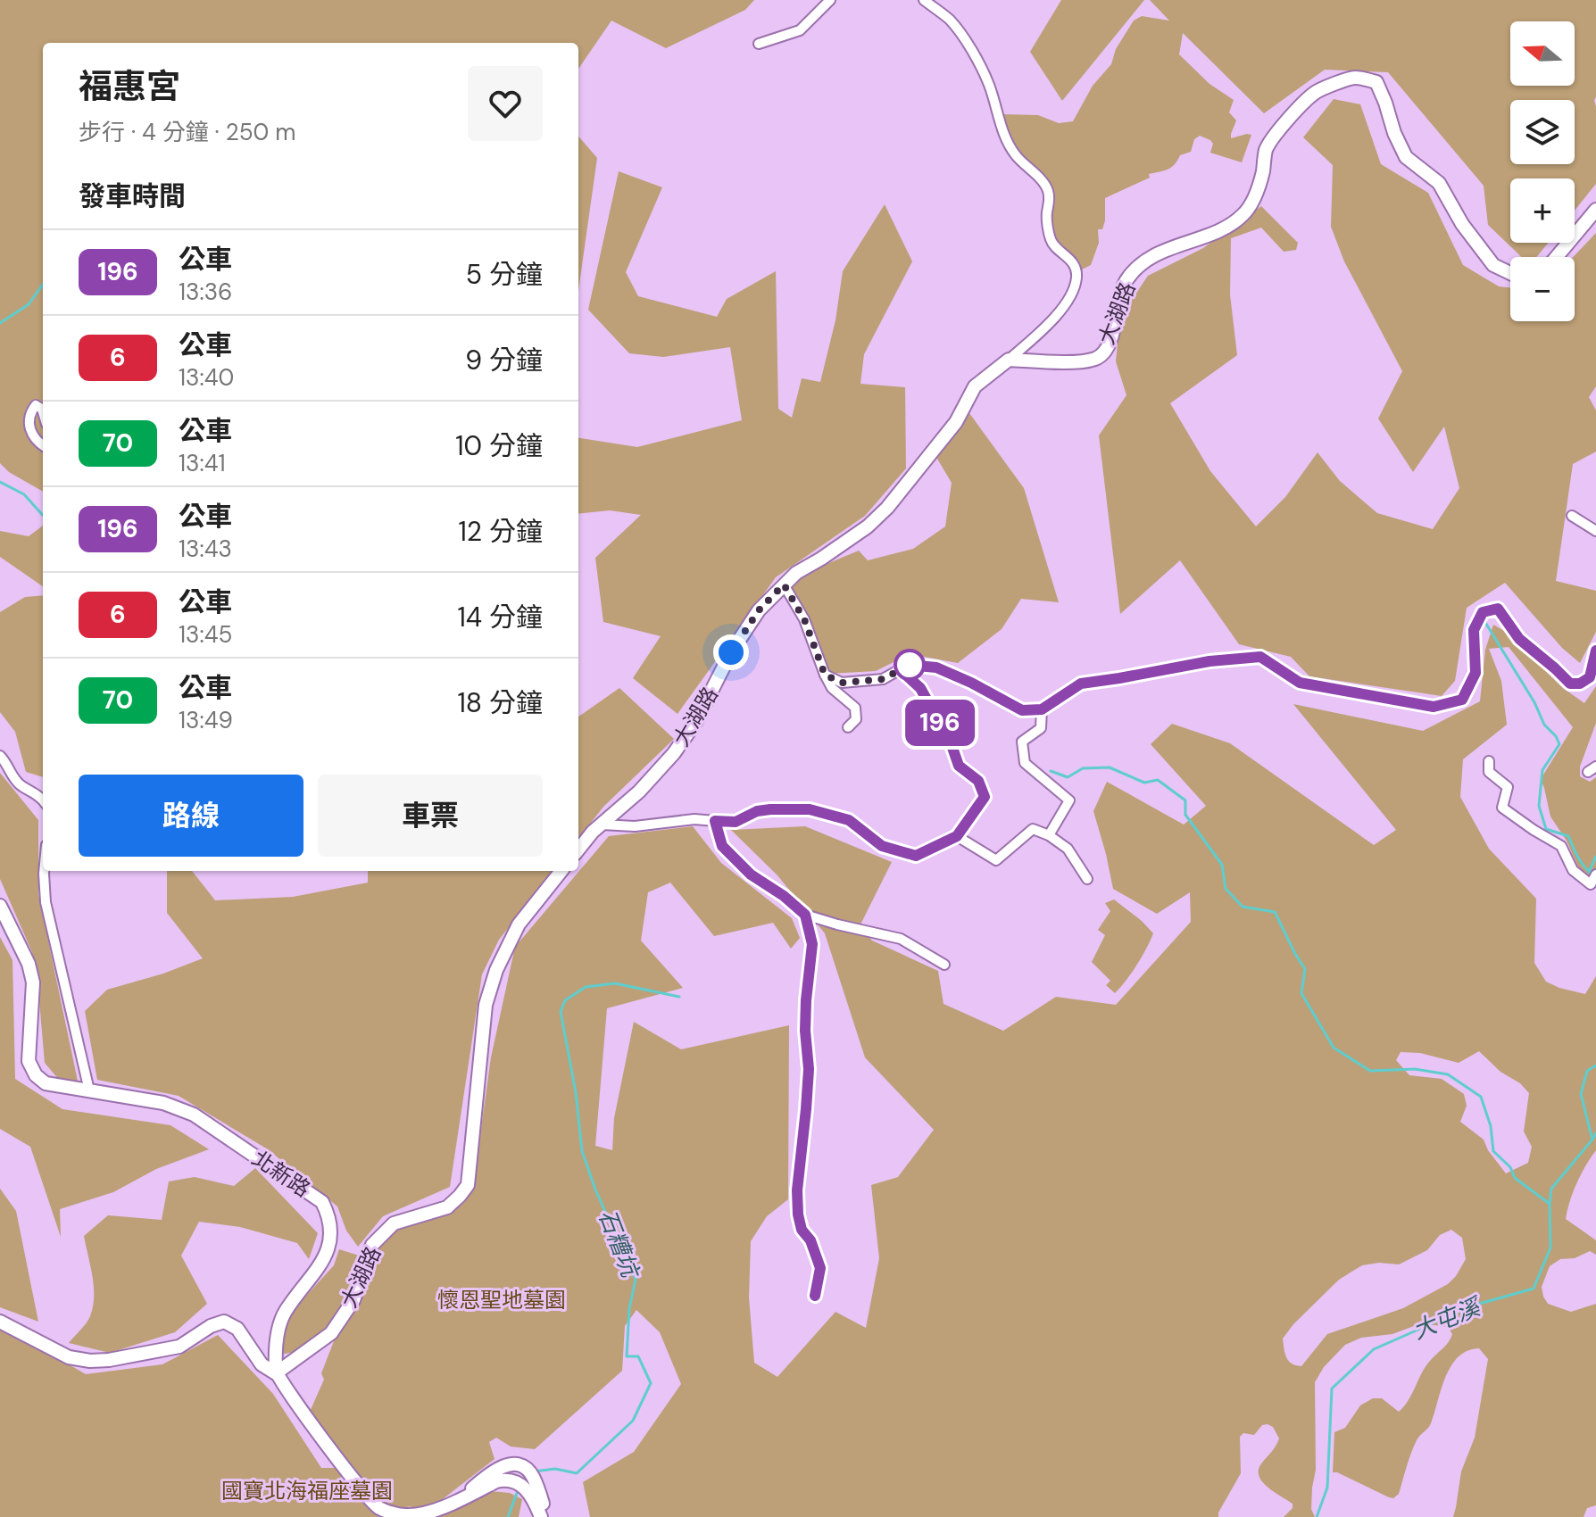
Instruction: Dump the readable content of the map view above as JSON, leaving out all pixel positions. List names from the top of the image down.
{
  "streets": {
    "street": ["大湖路", "北新路"]
  },
  "crossings": [
    ["大湖路", "北新路"]
  ],
  "water": ["石糟坑", "大屯溪"],
  "parks": ["懷恩聖地墓園", "國寶北海福座墓園"],
  "lines": ["bus line 196"],
  "north": "left",
  "page": {
    "on_map": "196",
    "map_buttons": ["+", "−"],
    "heading": [
      ["福惠宮", "步行 · 4 分鐘 · 250 m"],
      "發車時間"
    ],
    "list": [
      {
        "mark": "196",
        "name": "公車",
        "note": "13:36",
        "value": "5 分鐘"
      },
      {
        "mark": "6",
        "name": "公車",
        "note": "13:40",
        "value": "9 分鐘"
      },
      {
        "mark": "70",
        "name": "公車",
        "note": "13:41",
        "value": "10 分鐘"
      },
      {
        "mark": "196",
        "name": "公車",
        "note": "13:43",
        "value": "12 分鐘"
      },
      {
        "mark": "6",
        "name": "公車",
        "note": "13:45",
        "value": "14 分鐘"
      },
      {
        "mark": "70",
        "name": "公車",
        "note": "13:49",
        "value": "18 分鐘"
      }
    ],
    "buttons": ["路線", "車票"]
  }
}
